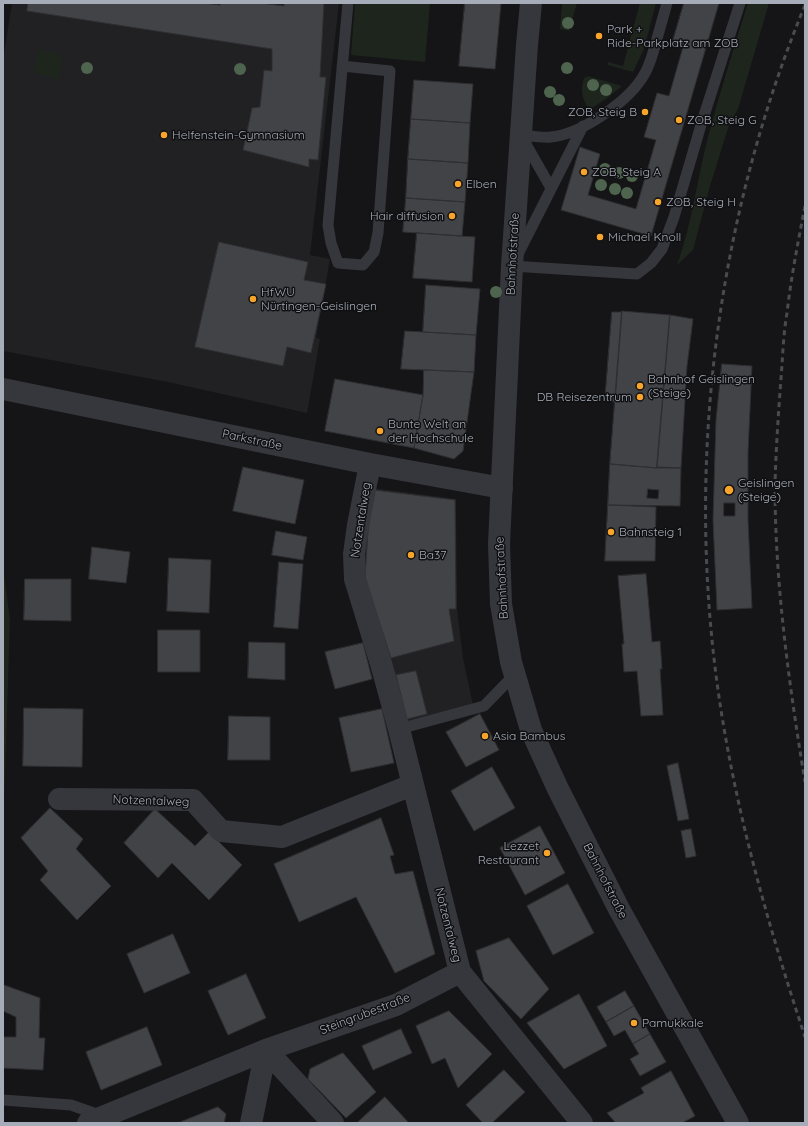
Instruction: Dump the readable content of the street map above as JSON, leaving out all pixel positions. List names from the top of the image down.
{
  "streets": {
    "street": [
      "Bahnhofstraße",
      "Parkstraße",
      "Notzentalweg",
      "Steingrubestraße"
    ]
  },
  "crossings": [
    ["Bahnhofstraße", "Parkstraße"],
    ["Parkstraße", "Notzentalweg"],
    ["Notzentalweg", "Steingrubestraße"]
  ],
  "places": [
    "Park + Ride-Parkplatz am ZOB",
    "ZOB, Steig B",
    "ZOB, Steig G",
    "Helfenstein-Gymnasium",
    "ZOB, Steig A",
    "Elben",
    "ZOB, Steig H",
    "Hair diffusion",
    "Michael Knoll",
    "HfWU Nürtingen-Geislingen",
    "Bahnhof Geislingen (Steige)",
    "DB Reisezentrum",
    "Bunte Welt an der Hochschule",
    "Geislingen (Steige)",
    "Bahnsteig 1",
    "Ba37",
    "Asia Bambus",
    "Lezzet Restaurant",
    "Pamukkale"
  ]
}
